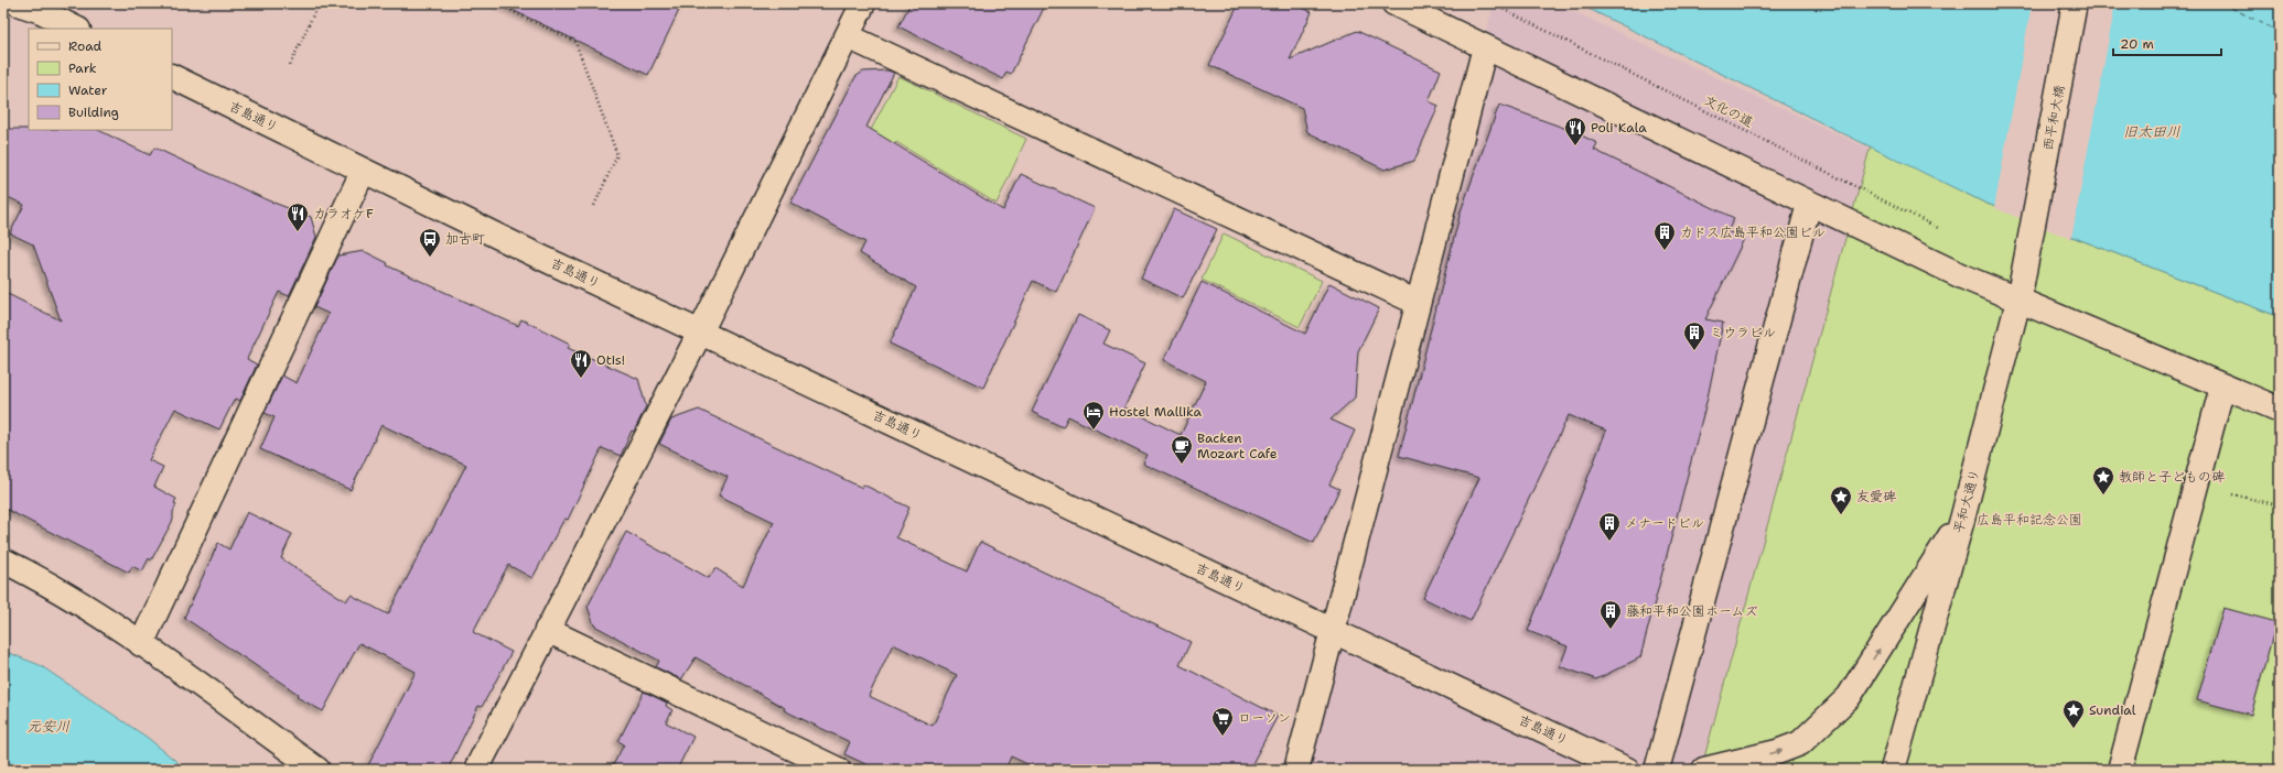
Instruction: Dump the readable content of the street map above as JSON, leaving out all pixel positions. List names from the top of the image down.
{
  "streets": {
    "street": ["吉島通り", "西平和大橋", "平和大通り"],
    "path": ["文化の道"]
  },
  "crossings": [
    ["西平和大橋", "平和大通り"]
  ],
  "water": ["旧太田川", "元安川"],
  "parks": ["広島平和記念公園"],
  "places": {
    "restaurant": ["Poli Kala", "カラオケF", "Otis!"],
    "building": [
      "カドス広島平和公園ビル",
      "ミウラビル",
      "メナードビル",
      "藤和平和公園ホームズ"
    ],
    "bus stop": ["加古町"],
    "hotel": ["Hostel Mallika"],
    "cafe": ["Backen Mozart Cafe"],
    "place": ["教師と子どもの碑", "友愛碑", "Sundial"],
    "supermarket": ["ローソン"]
  },
  "legend": [
    "Road",
    "Park",
    "Water",
    "Building"
  ],
  "scale_bar": "20 m"
}
